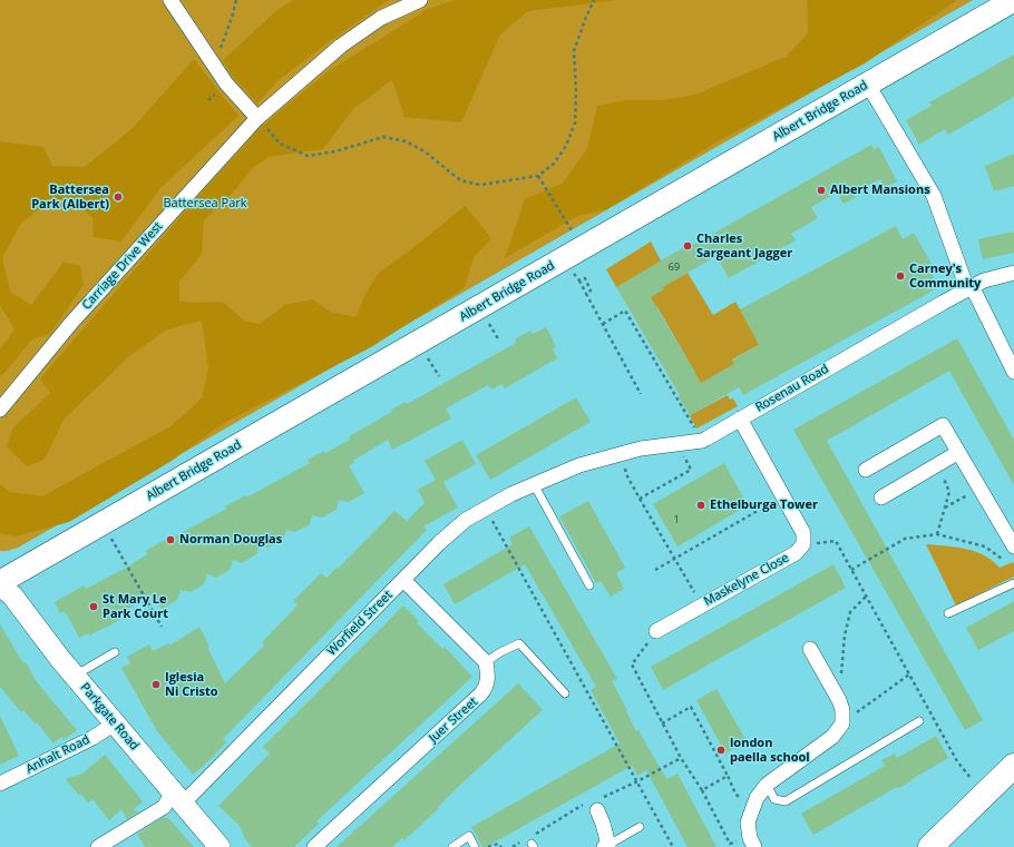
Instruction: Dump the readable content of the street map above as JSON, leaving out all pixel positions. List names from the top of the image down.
{
  "streets": {
    "main road": ["Albert Bridge Road"],
    "street": [
      "Carriage Drive West",
      "Rosenau Road",
      "Maskelyne Close",
      "Worfield Street",
      "Parkgate Road",
      "Juer Street",
      "Anhalt Road"
    ]
  },
  "crossings": [
    ["Rosenau Road", "Worfield Street"],
    ["Worfield Street", "Parkgate Road"],
    ["Parkgate Road", "Anhalt Road"]
  ],
  "parks": ["Battersea Park"],
  "places": [
    "Albert Mansions",
    "Battersea Park (Albert)",
    "Charles Sargeant Jagger",
    "Carney's Community",
    "Ethelburga Tower",
    "Norman Douglas",
    "St Mary Le Park Court",
    "Iglesia Ni Cristo",
    "london paella school"
  ],
  "house_numbers": ["69", "1"]
}
